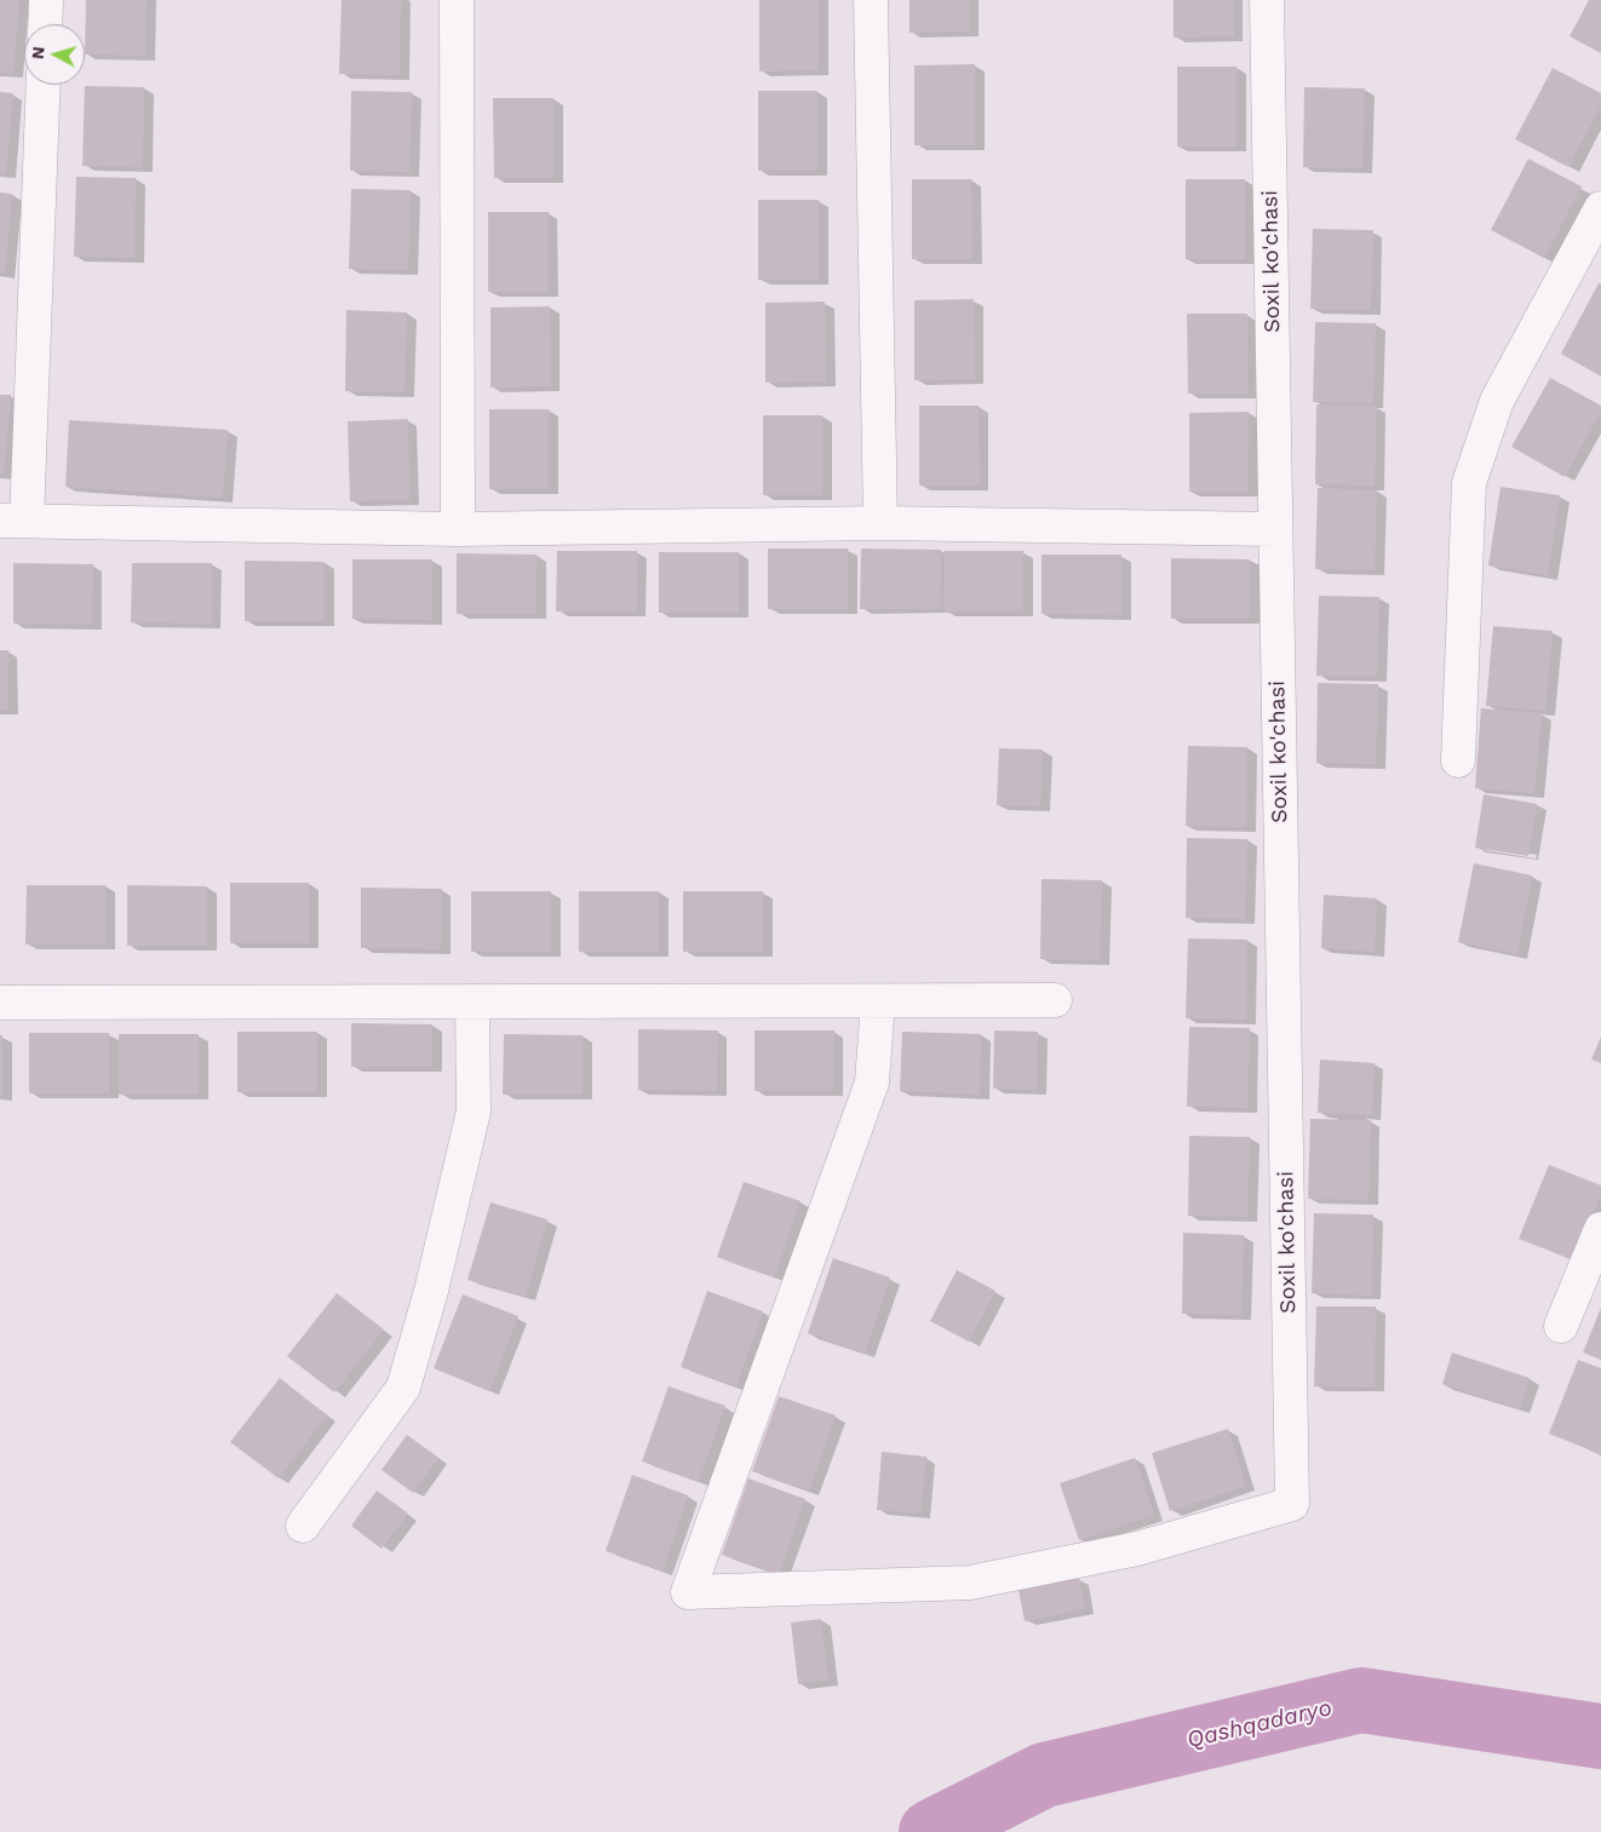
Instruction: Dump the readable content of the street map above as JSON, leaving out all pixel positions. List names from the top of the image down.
{
  "streets": {
    "street": ["Soxil ko'chasi"]
  },
  "water": ["Qashqadaryo"],
  "north": "left"
}
